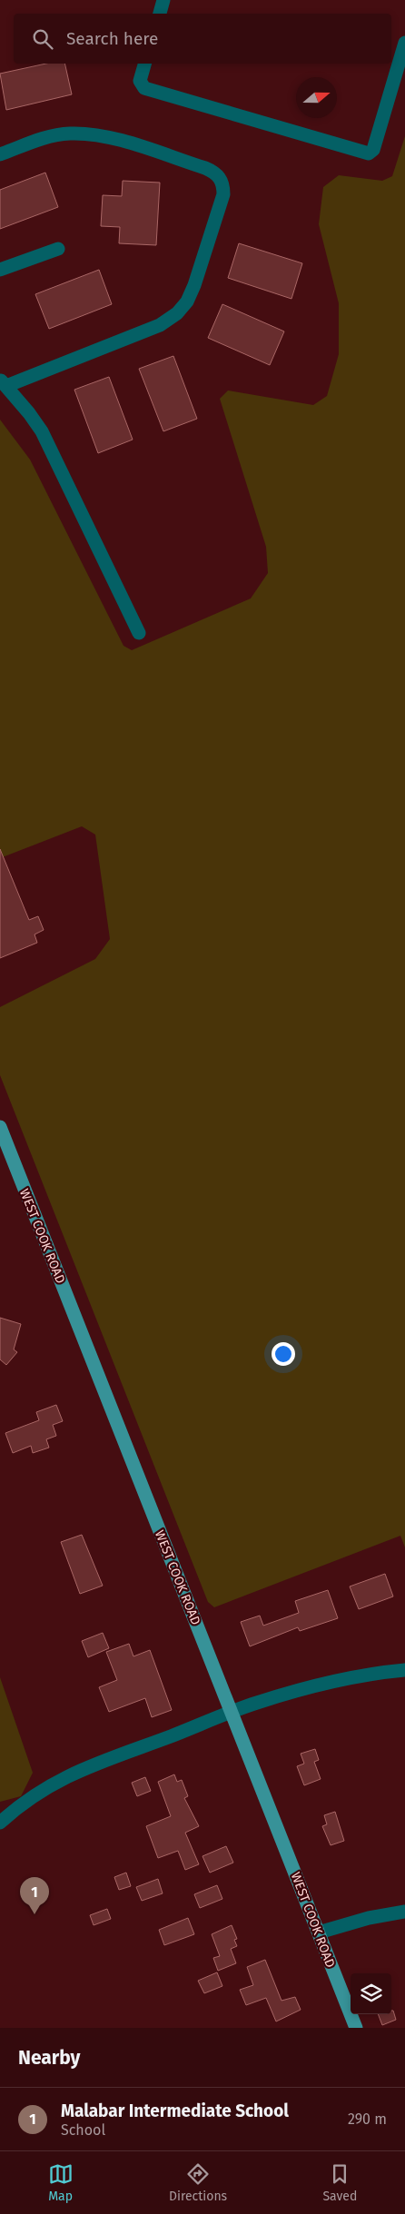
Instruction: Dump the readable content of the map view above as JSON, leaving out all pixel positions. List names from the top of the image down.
{
  "streets": {
    "main road": ["WEST COOK ROAD"]
  },
  "north": "right",
  "page": {
    "search": "Search here",
    "pins": "1",
    "heading": "Nearby",
    "list": [
      {
        "mark": "1",
        "name": "Malabar Intermediate School",
        "note": "School",
        "value": "290 m"
      }
    ],
    "nav": ["Map", "Directions", "Saved"]
  }
}
